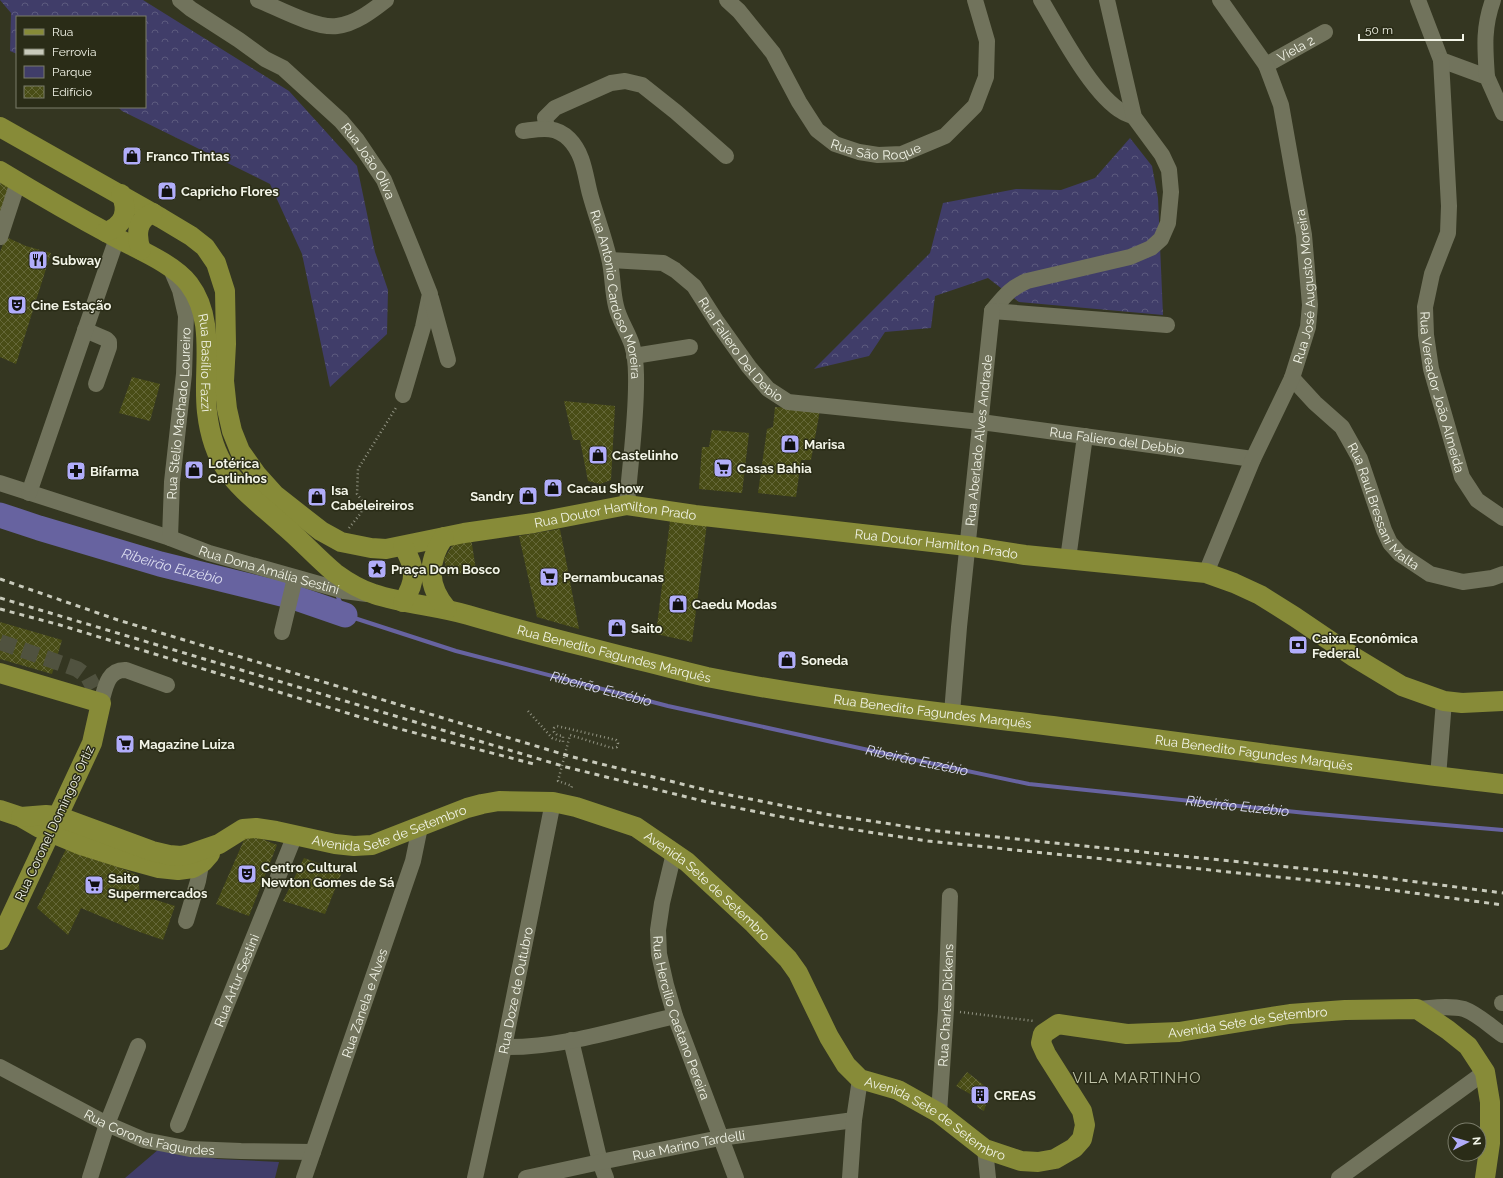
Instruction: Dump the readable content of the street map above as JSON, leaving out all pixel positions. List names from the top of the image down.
{
  "streets": {
    "main road": [
      "Rua Basílio Fazzi",
      "Rua Doutor Hamilton Prado",
      "Rua Benedito Fagundes Marquês",
      "Avenida Sete de Setembro",
      "Rua Coronel Domingos Ortiz"
    ],
    "street": [
      "Viela 2",
      "Rua São Roque",
      "Rua João Oliva",
      "Rua José Augusto Moreira",
      "Rua Antonio Cardoso Moreira",
      "Rua Faliero Del Debio",
      "Rua Vereador João Almeida",
      "Rua Stelio Machado Loureiro",
      "Rua Aberlado Alves Andrade",
      "Rua Faliero del Debbio",
      "Rua Raul Bressani Malta",
      "Rua Dona Amália Sestini",
      "Rua Artur Sestini",
      "Rua Doze de Outubro",
      "Rua Zanela e Alves",
      "Rua Charles Dickens",
      "Rua Hercilio Caetano Pereira",
      "Rua Coronel Fagundes",
      "Rua Marino Tardelli"
    ]
  },
  "crossings": [
    ["Viela 2", "Rua José Augusto Moreira"],
    ["Rua José Augusto Moreira", "Rua Faliero del Debbio"],
    ["Rua José Augusto Moreira", "Rua Raul Bressani Malta"],
    ["Rua José Augusto Moreira", "Rua Doutor Hamilton Prado"],
    ["Rua Antonio Cardoso Moreira", "Rua Faliero Del Debio"],
    ["Rua Antonio Cardoso Moreira", "Rua Doutor Hamilton Prado"],
    ["Rua Faliero Del Debio", "Rua Aberlado Alves Andrade"],
    ["Rua Faliero Del Debio", "Rua Faliero del Debbio"],
    ["Rua Basílio Fazzi", "Rua Stelio Machado Loureiro"],
    ["Rua Basílio Fazzi", "Rua Doutor Hamilton Prado"],
    ["Rua Basílio Fazzi", "Rua Dona Amália Sestini"],
    ["Rua Basílio Fazzi", "Rua Benedito Fagundes Marquês"],
    ["Rua Stelio Machado Loureiro", "Rua Dona Amália Sestini"],
    ["Rua Aberlado Alves Andrade", "Rua Faliero del Debbio"],
    ["Rua Aberlado Alves Andrade", "Rua Doutor Hamilton Prado"],
    ["Rua Aberlado Alves Andrade", "Rua Benedito Fagundes Marquês"],
    ["Rua Dona Amália Sestini", "Rua Benedito Fagundes Marquês"],
    ["Avenida Sete de Setembro", "Rua Coronel Domingos Ortiz"],
    ["Avenida Sete de Setembro", "Rua Artur Sestini"],
    ["Avenida Sete de Setembro", "Rua Doze de Outubro"],
    ["Avenida Sete de Setembro", "Rua Zanela e Alves"],
    ["Avenida Sete de Setembro", "Rua Charles Dickens"],
    ["Avenida Sete de Setembro", "Rua Hercilio Caetano Pereira"],
    ["Rua Zanela e Alves", "Rua Coronel Fagundes"],
    ["Rua Hercilio Caetano Pereira", "Rua Marino Tardelli"]
  ],
  "districts": ["VILA MARTINHO"],
  "water": ["Ribeirão Euzébio"],
  "places": {
    "shop": [
      "Franco Tintas",
      "Capricho Flores",
      "Marisa",
      "Castelinho",
      "Lotérica Carlinhos",
      "Cacau Show",
      "Sandry",
      "Isa Cabeleireiros",
      "Caedu Modas",
      "Saito",
      "Soneda"
    ],
    "restaurant": ["Subway"],
    "theatre": ["Cine Estação", "Centro Cultural Newton Gomes de Sá"],
    "supermarket": [
      "Casas Bahia",
      "Pernambucanas",
      "Magazine Luiza",
      "Saito Supermercados"
    ],
    "pharmacy": ["Bifarma"],
    "place": ["Praça Dom Bosco"],
    "bank": ["Caixa Econômica Federal"],
    "building": ["CREAS"]
  },
  "legend": [
    "Rua",
    "Ferrovia",
    "Parque",
    "Edifício"
  ],
  "scale_bar": "50 m",
  "north": "right"
}
